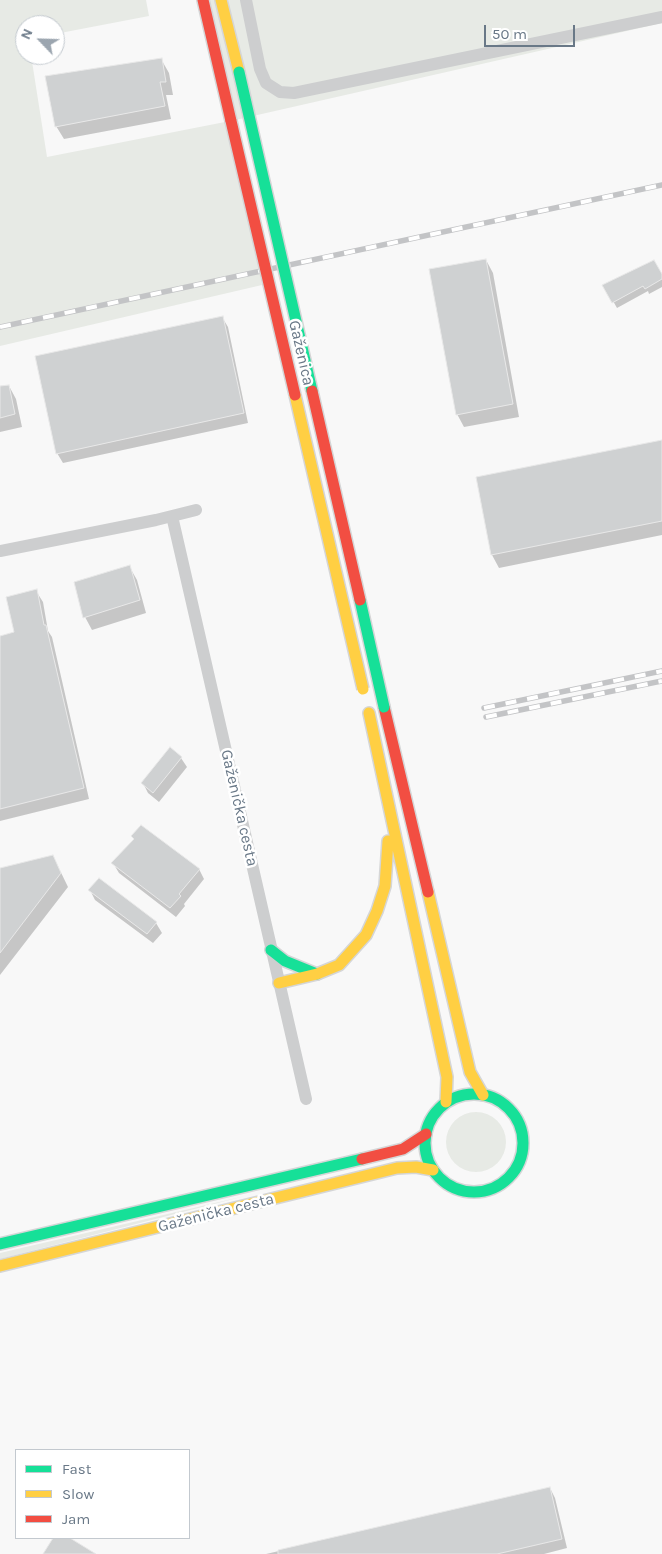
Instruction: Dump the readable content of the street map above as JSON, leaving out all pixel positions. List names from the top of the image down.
{
  "streets": {
    "main road": ["Gaženica", "Gaženička cesta"]
  },
  "crossings": [
    ["Gaženica", "Gaženička cesta"]
  ],
  "legend": ["Fast", "Slow", "Jam"],
  "scale_bar": "50 m",
  "north": "top left"
}
